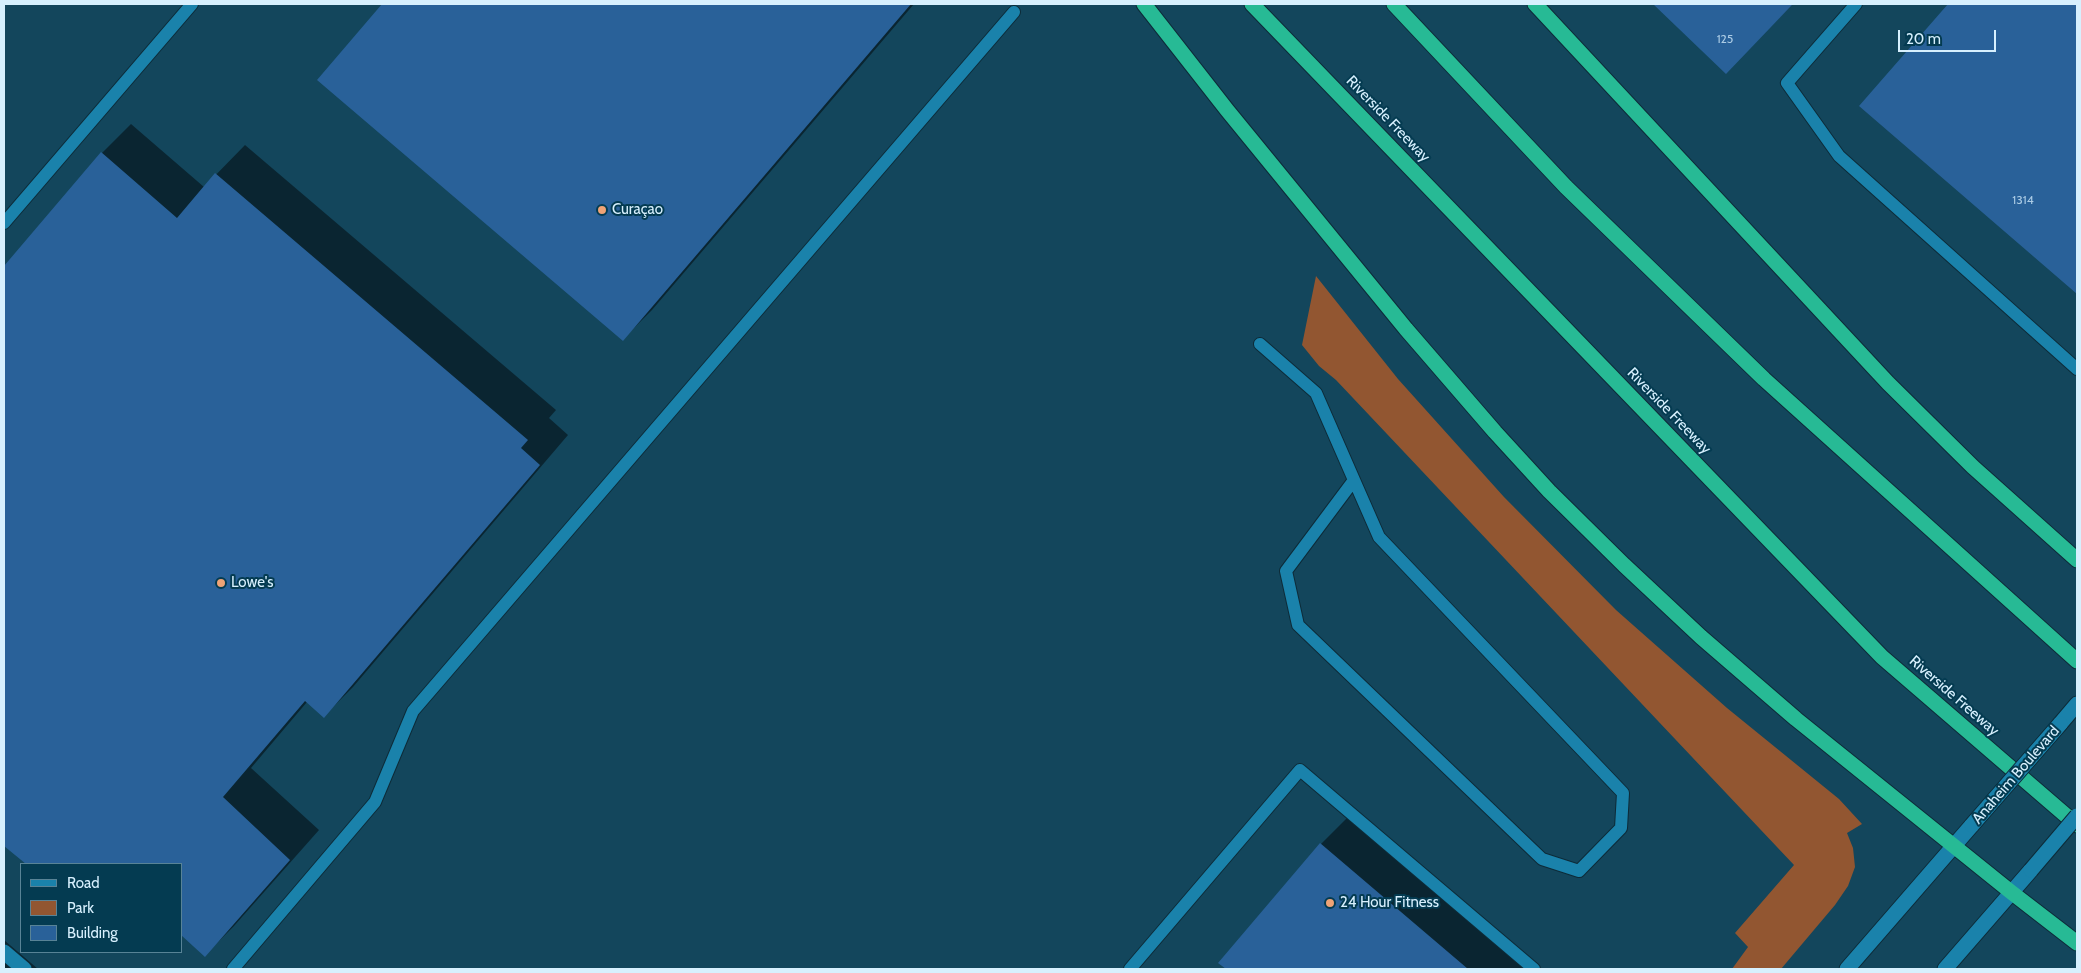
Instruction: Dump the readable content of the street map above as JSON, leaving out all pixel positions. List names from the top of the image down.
{
  "streets": {
    "highway": ["Riverside Freeway"],
    "street": ["Anaheim Boulevard"]
  },
  "places": ["Curaçao", "Lowe's", "24 Hour Fitness"],
  "house_numbers": ["125", "1314"],
  "legend": ["Road", "Park", "Building"],
  "scale_bar": "20 m"
}
